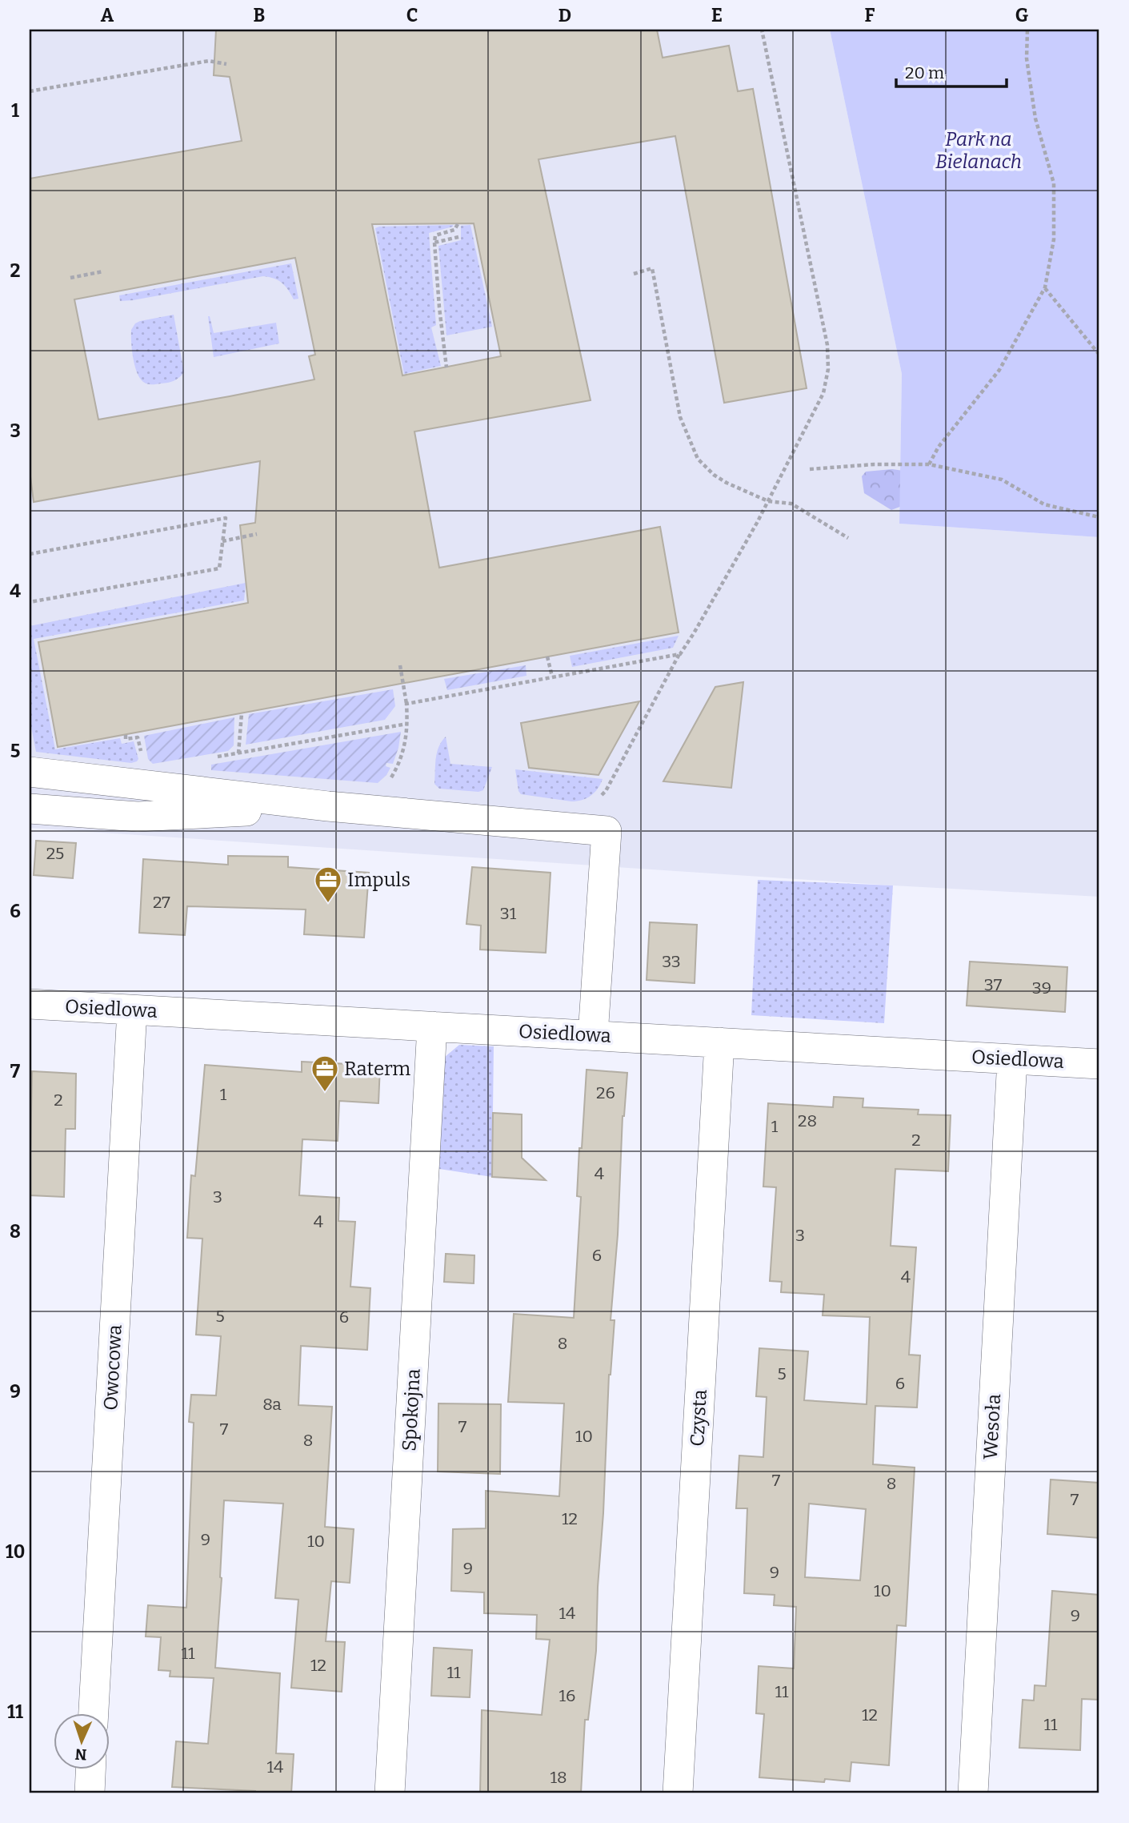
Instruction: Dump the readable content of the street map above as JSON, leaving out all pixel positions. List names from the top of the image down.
{
  "streets": {
    "street": [
      "Osiedlowa",
      "Owocowa",
      "Spokojna",
      "Czysta",
      "Wesoła"
    ]
  },
  "crossings": [
    ["Osiedlowa", "Owocowa"],
    ["Osiedlowa", "Spokojna"],
    ["Osiedlowa", "Czysta"],
    ["Osiedlowa", "Wesoła"]
  ],
  "parks": ["Park na Bielanach"],
  "places": {
    "office": ["Impuls", "Raterm"]
  },
  "house_numbers": [
    "25",
    "27",
    "31",
    "33",
    "37",
    "39",
    "26",
    "1",
    "2",
    "28",
    "1",
    "2",
    "4",
    "3",
    "4",
    "3",
    "6",
    "4",
    "5",
    "6",
    "8",
    "5",
    "6",
    "8a",
    "7",
    "7",
    "10",
    "8",
    "7",
    "8",
    "7",
    "12",
    "9",
    "10",
    "9",
    "9",
    "10",
    "14",
    "9",
    "11",
    "12",
    "11",
    "11",
    "16",
    "12",
    "11",
    "14",
    "18"
  ],
  "scale_bar": "20 m",
  "north": "bottom",
  "grid": {
    "columns": [
      "A",
      "B",
      "C",
      "D",
      "E",
      "F",
      "G"
    ],
    "rows": [
      "1",
      "2",
      "3",
      "4",
      "5",
      "6",
      "7",
      "8",
      "9",
      "10",
      "11"
    ]
  }
}
